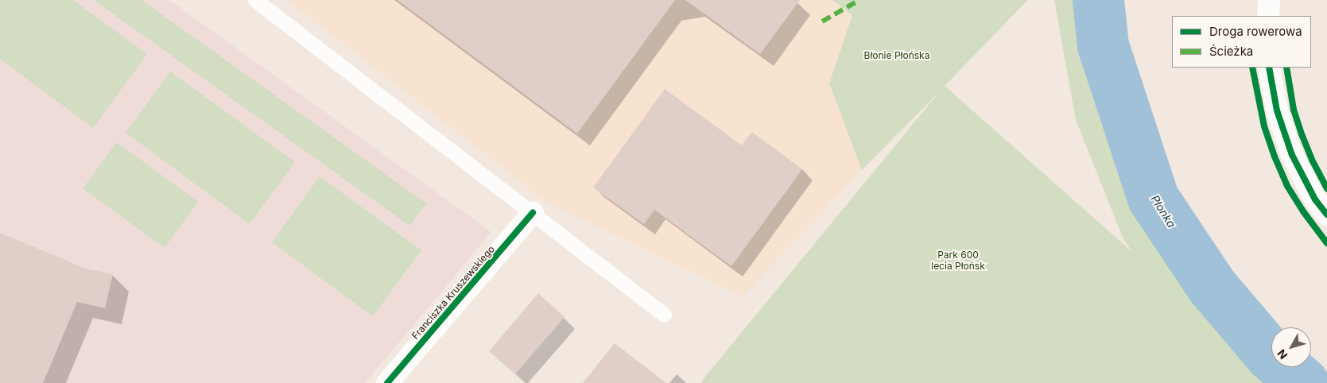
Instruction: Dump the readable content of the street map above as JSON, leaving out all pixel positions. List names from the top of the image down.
{
  "streets": {
    "street": ["Franciszka Kruszewskiego"]
  },
  "water": ["Płonka"],
  "parks": ["Błonie Płońska", "Park 600 lecia Płońsk"],
  "legend": ["Droga rowerowa", "Ścieżka"],
  "north": "bottom left"
}
